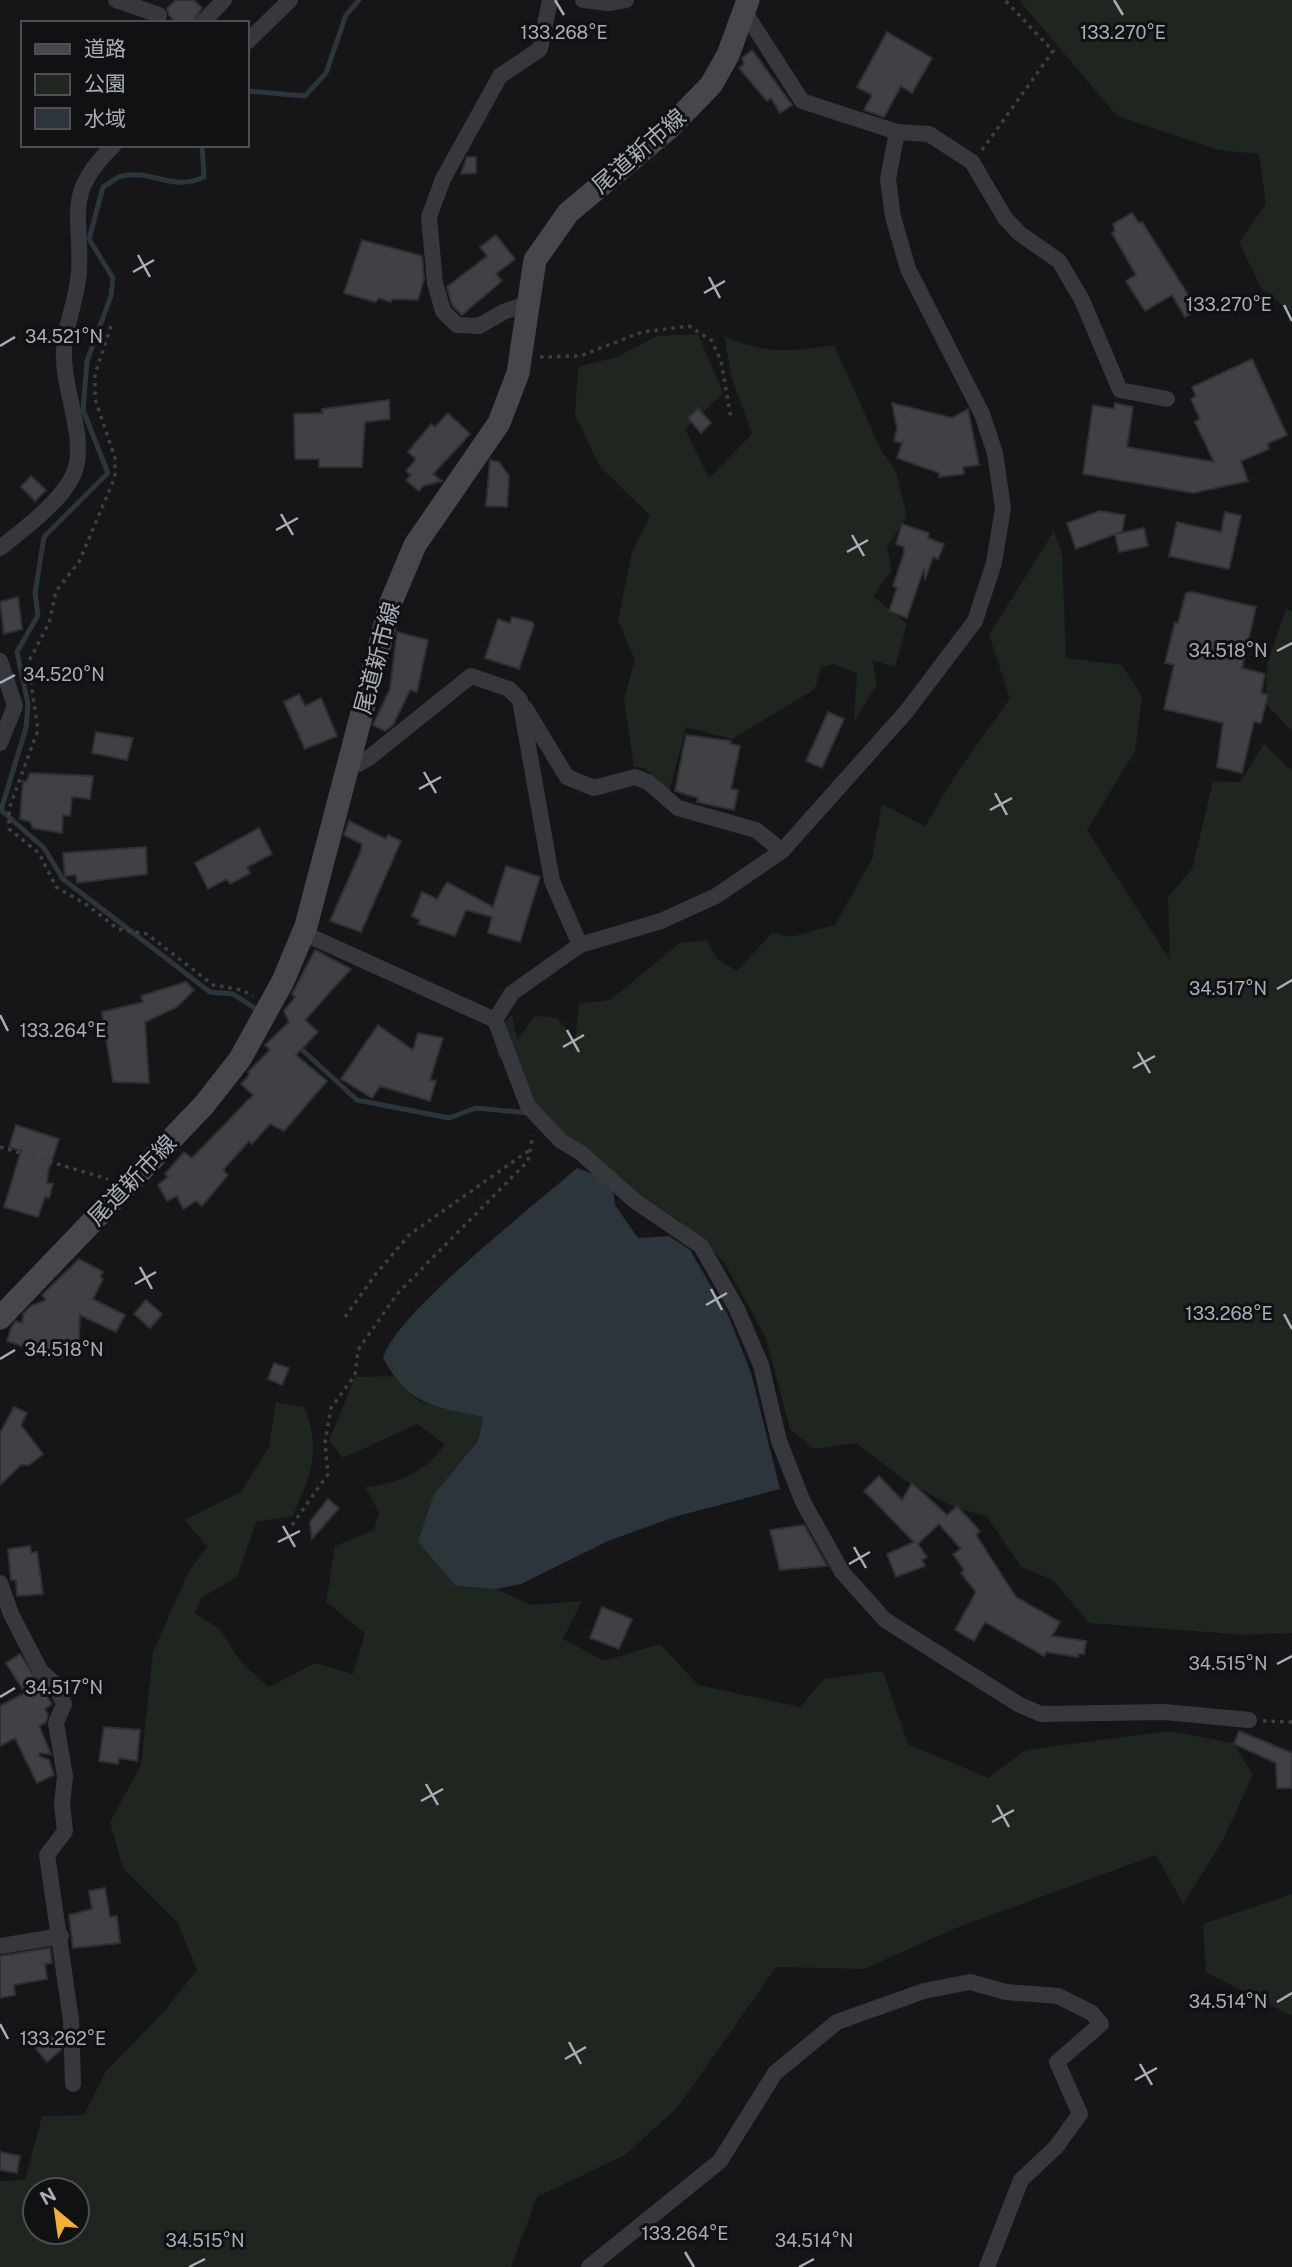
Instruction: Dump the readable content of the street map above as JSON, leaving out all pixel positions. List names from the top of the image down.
{
  "streets": {
    "main road": ["尾道新市線"]
  },
  "legend": ["道路", "公園", "水域"],
  "north": "top left",
  "coordinates": [
    "133.268°E",
    "133.270°E",
    "34.521°N",
    "34.518°N",
    "34.520°N",
    "34.517°N",
    "133.264°E",
    "34.515°N",
    "34.514°N",
    "133.262°E"
  ]
}
